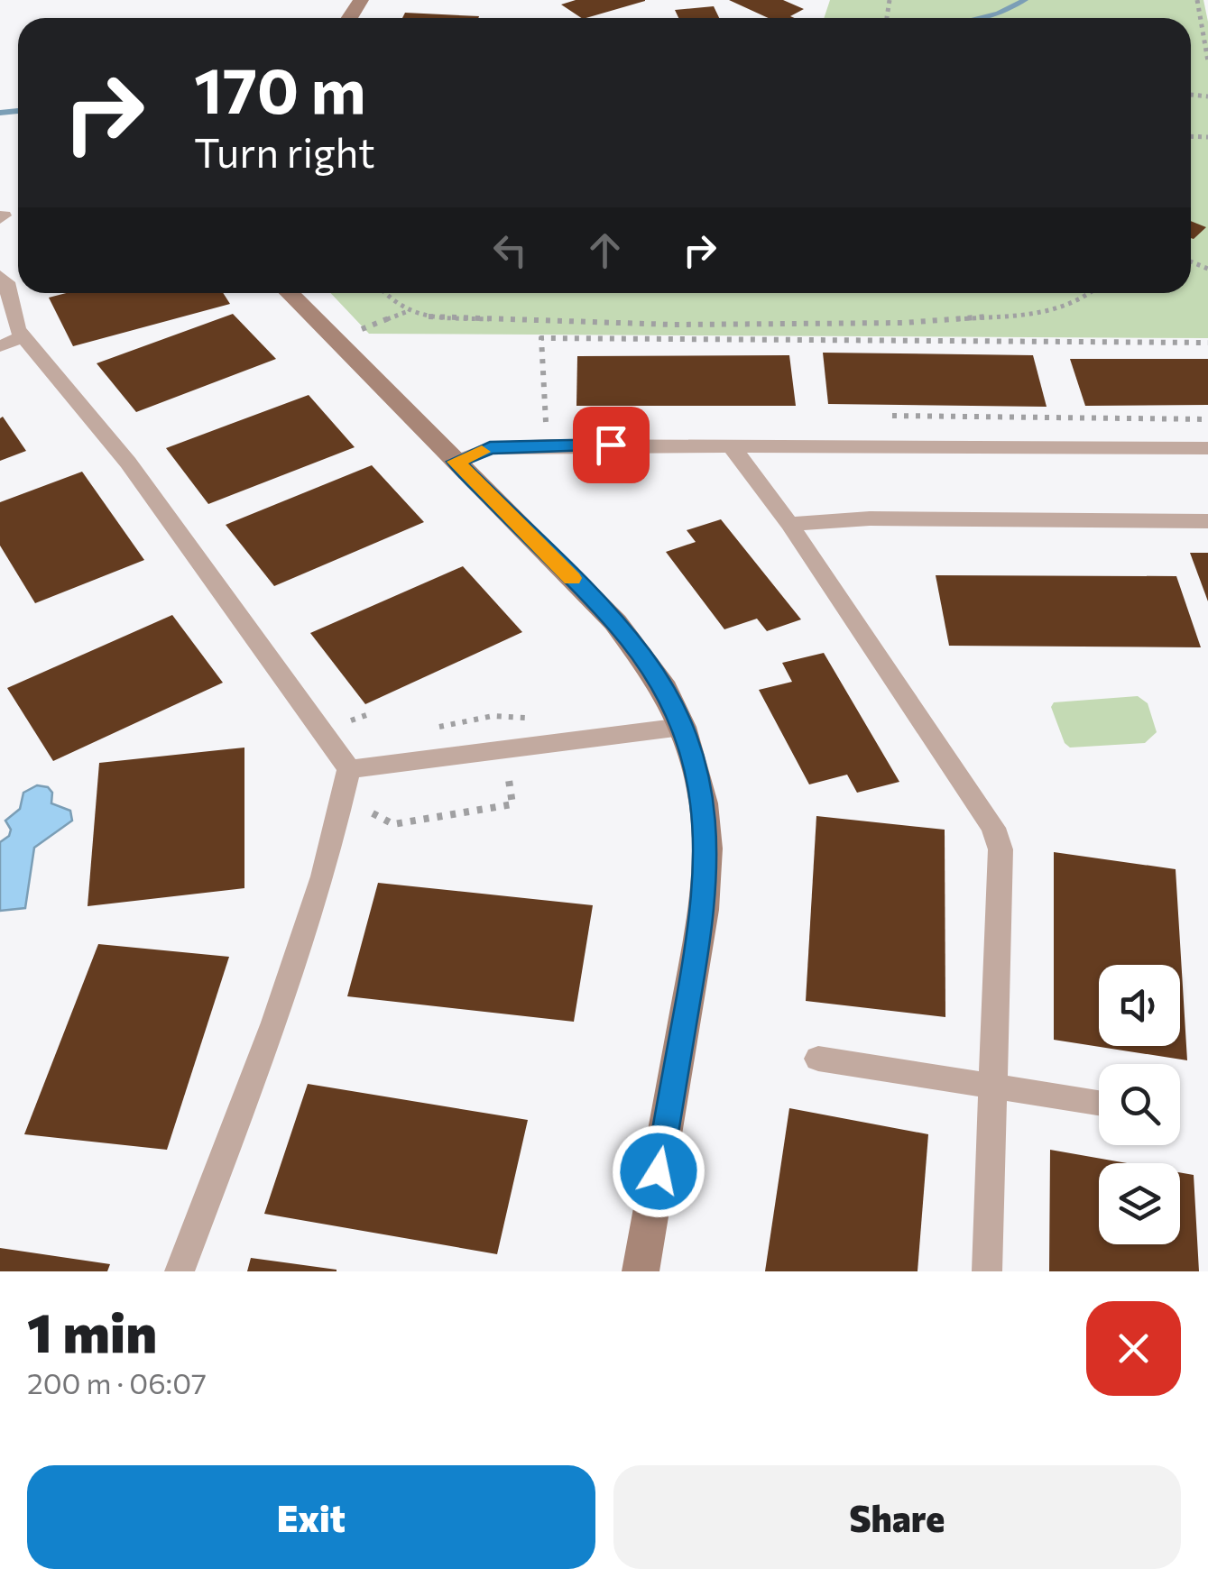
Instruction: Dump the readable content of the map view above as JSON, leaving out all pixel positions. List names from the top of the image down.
{
  "page": {
    "turn": ["170 m", "Turn right"],
    "heading": ["1 min", "200 m · 06:07"],
    "buttons": ["Exit", "Share"]
  }
}
